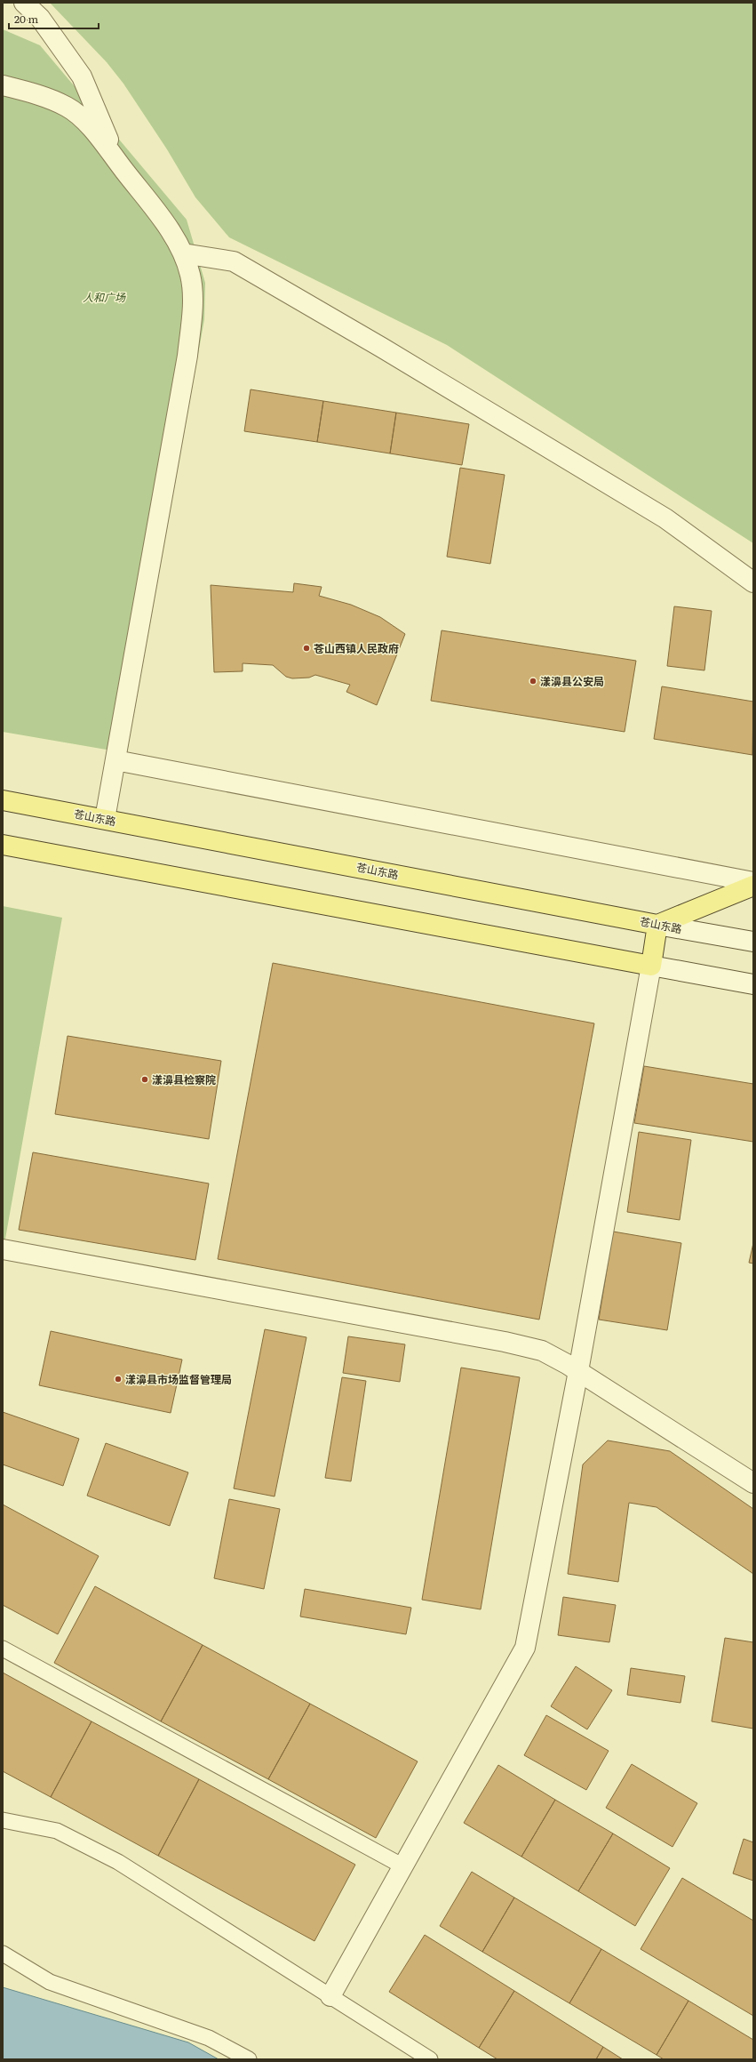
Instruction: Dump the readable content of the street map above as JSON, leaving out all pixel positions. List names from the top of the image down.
{
  "streets": {
    "main road": ["苍山东路"]
  },
  "parks": ["人和广场"],
  "places": [
    "苍山西镇人民政府",
    "漾濞县公安局",
    "漾濞县检察院",
    "漾濞县市场监督管理局"
  ],
  "scale_bar": "20 m"
}
